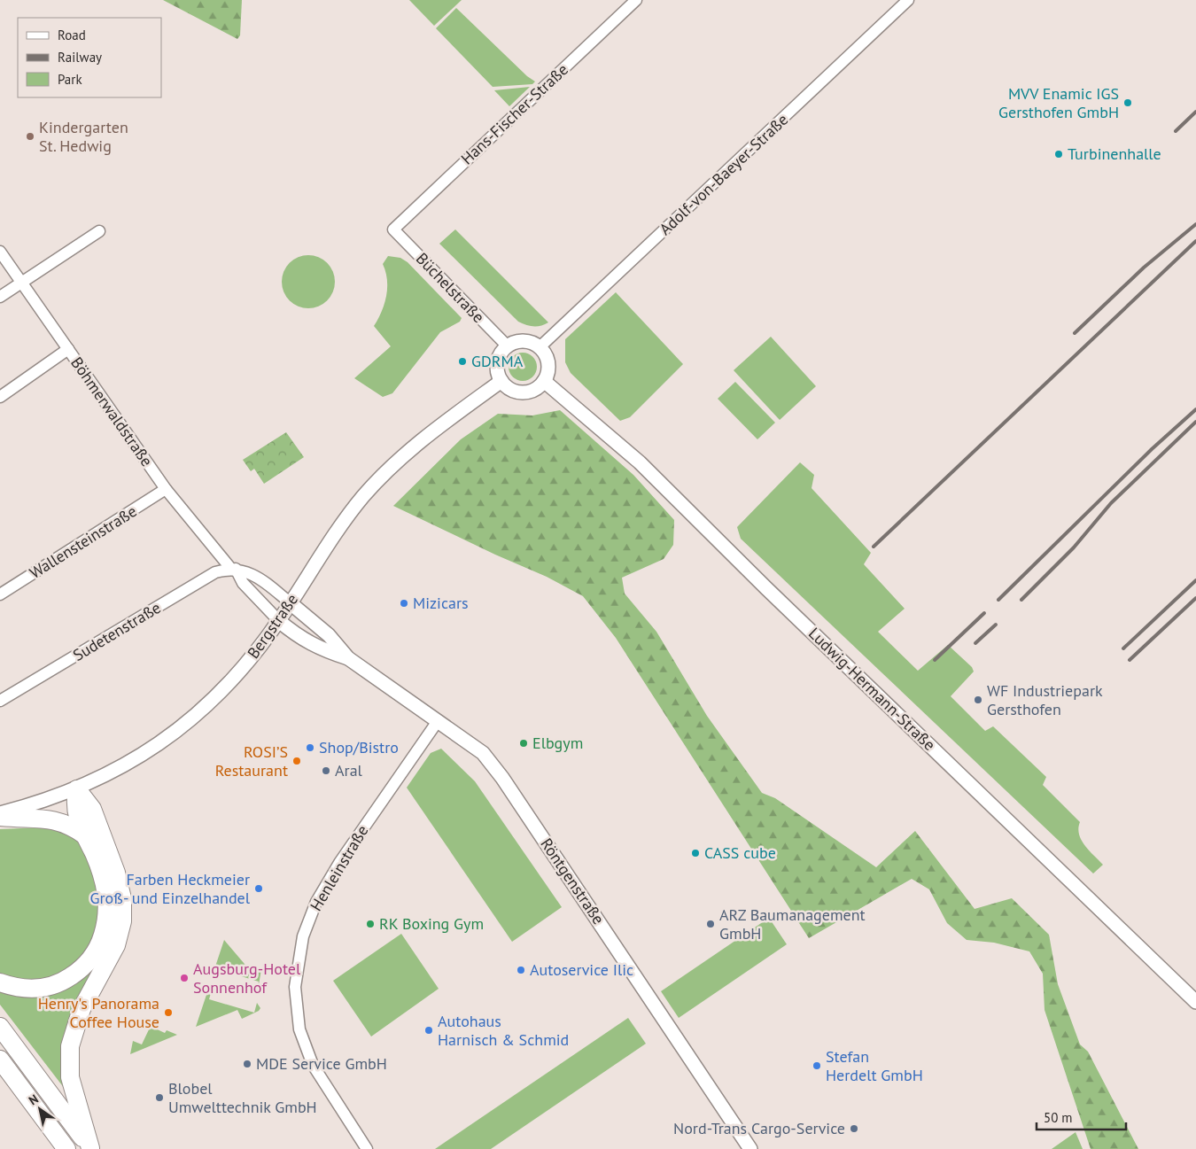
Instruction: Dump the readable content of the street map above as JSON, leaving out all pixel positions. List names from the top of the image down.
{
  "streets": {
    "street": [
      "Hans-Fischer-Straße",
      "Adolf-von-Baeyer-Straße",
      "Büchelstraße",
      "Böhmerwaldstraße",
      "Wallensteinstraße",
      "Bergstraße",
      "Sudetenstraße",
      "Ludwig-Hermann-Straße",
      "Henleinstraße",
      "Röntgenstraße"
    ]
  },
  "crossings": [
    ["Hans-Fischer-Straße", "Büchelstraße"],
    ["Adolf-von-Baeyer-Straße", "Büchelstraße"],
    ["Adolf-von-Baeyer-Straße", "Bergstraße"],
    ["Adolf-von-Baeyer-Straße", "Ludwig-Hermann-Straße"],
    ["Büchelstraße", "Bergstraße"],
    ["Büchelstraße", "Ludwig-Hermann-Straße"],
    ["Böhmerwaldstraße", "Wallensteinstraße"],
    ["Böhmerwaldstraße", "Sudetenstraße"],
    ["Bergstraße", "Ludwig-Hermann-Straße"],
    ["Bergstraße", "Röntgenstraße"],
    ["Henleinstraße", "Röntgenstraße"]
  ],
  "places": [
    "MVV Enamic IGS Gersthofen GmbH",
    "Kindergarten St. Hedwig",
    "Turbinenhalle",
    "GDRMA",
    "Mizicars",
    "WF Industriepark Gersthofen",
    "Elbgym",
    "Shop/Bistro",
    "ROSI’S Restaurant",
    "Aral",
    "CASS cube",
    "Farben Heckmeier Groß- und Einzelhandel",
    "RK Boxing Gym",
    "ARZ Baumanagement GmbH",
    "Autoservice Ilic",
    "Augsburg-Hotel Sonnenhof",
    "Henry's Panorama Coffee House",
    "Autohaus Harnisch & Schmid",
    "MDE Service GmbH",
    "Stefan Herdelt GmbH",
    "Blobel Umwelttechnik GmbH",
    "Nord-Trans Cargo-Service"
  ],
  "legend": ["Road", "Railway", "Park"],
  "scale_bar": "50 m",
  "north": "top left"
}
